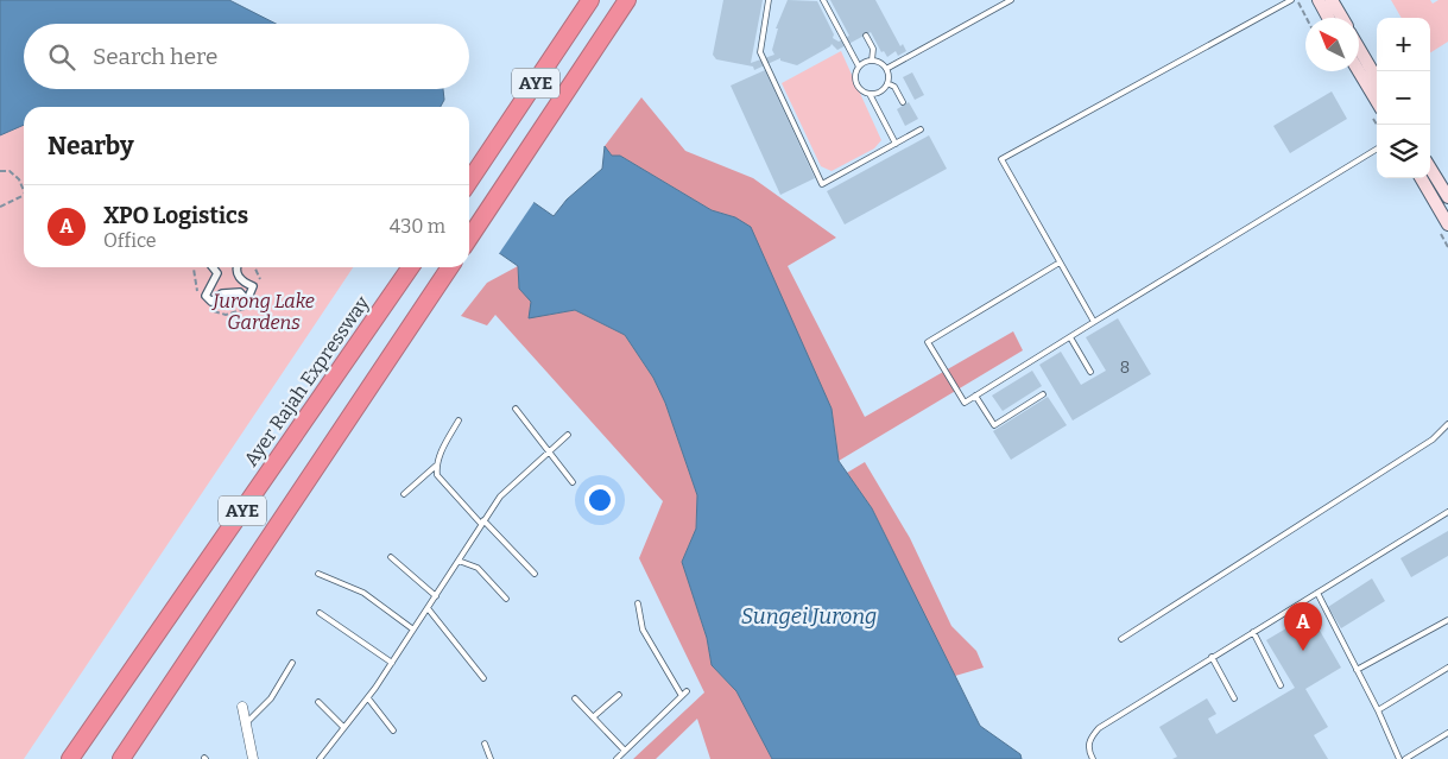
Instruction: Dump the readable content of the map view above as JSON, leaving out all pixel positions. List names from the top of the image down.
{
  "streets": {
    "highway": ["AYE", "Ayer Rajah Expressway"]
  },
  "water": ["Sungei Jurong"],
  "parks": ["Jurong Lake Gardens"],
  "house_numbers": ["8"],
  "north": "top left",
  "page": {
    "map_buttons": ["+", "−"],
    "search": "Search here",
    "heading": "Nearby",
    "list": [
      {
        "mark": "A",
        "name": "XPO Logistics",
        "note": "Office",
        "value": "430 m"
      }
    ],
    "pins": "A"
  }
}
